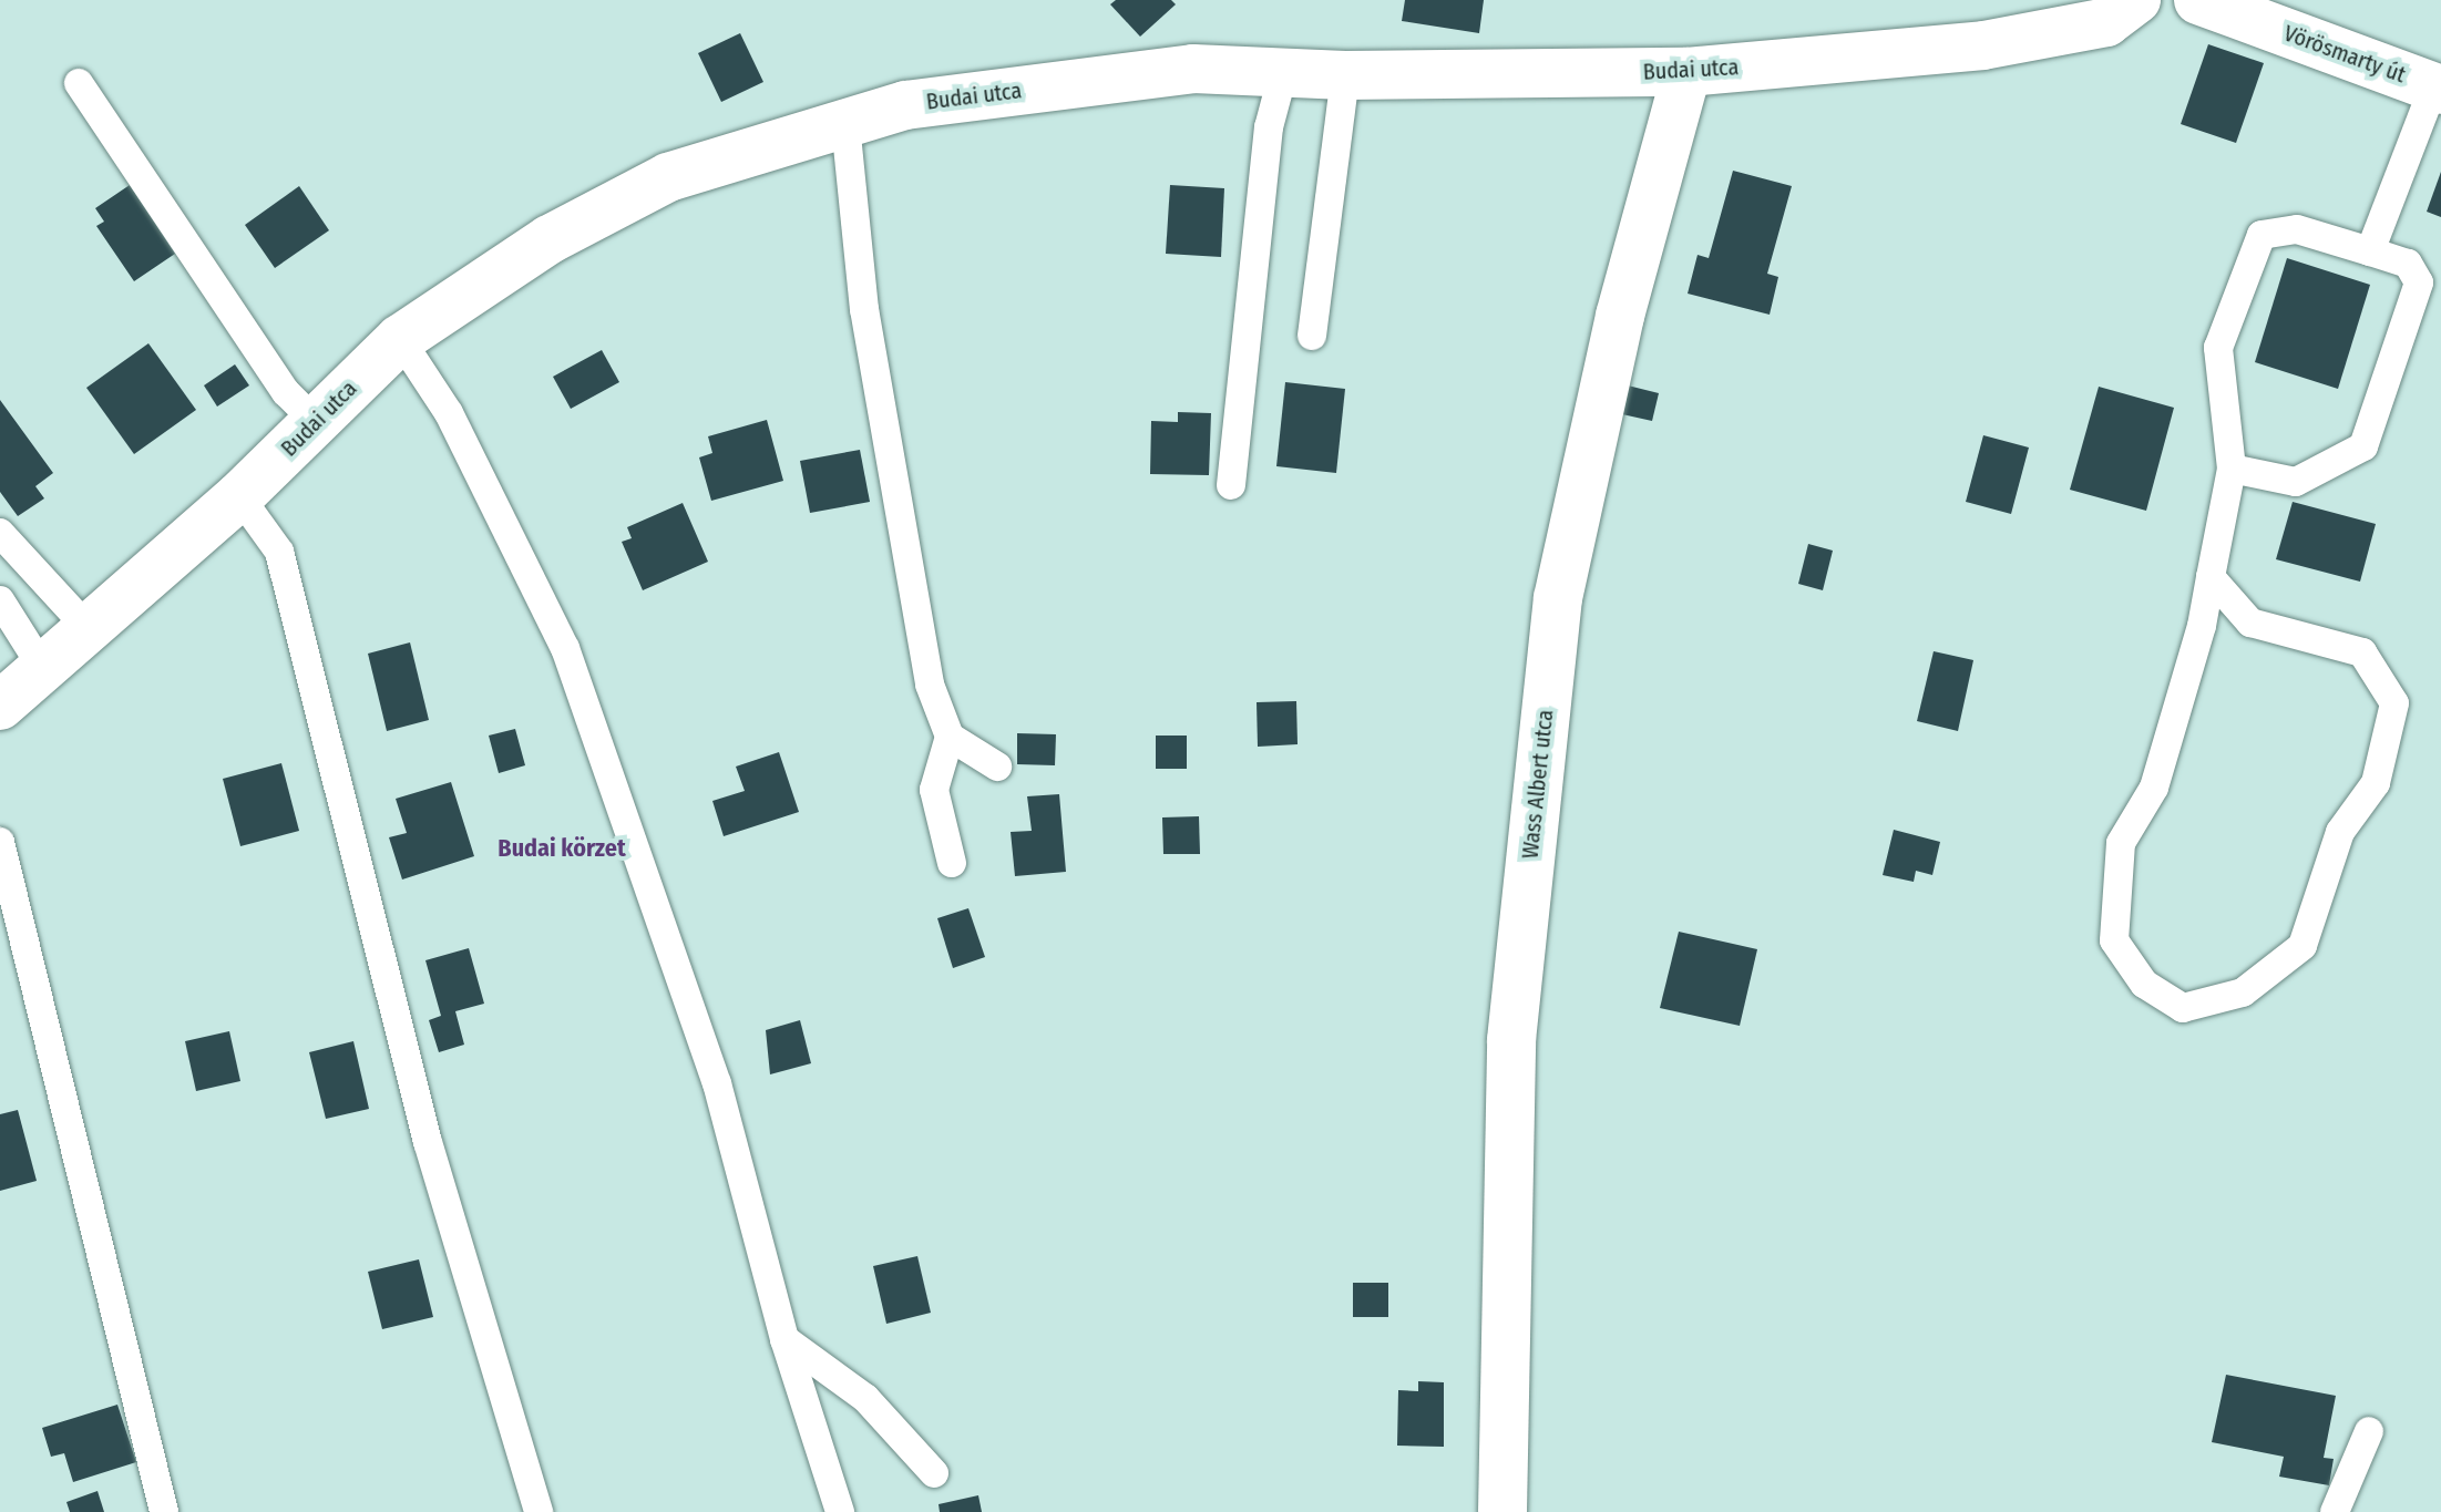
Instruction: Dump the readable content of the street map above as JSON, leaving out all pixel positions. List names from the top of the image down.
{
  "streets": {
    "street": ["Vörösmarty út", "Budai utca", "Wass Albert utca"]
  },
  "crossings": [
    ["Budai utca", "Wass Albert utca"]
  ],
  "districts": ["Budai körzet"]
}
